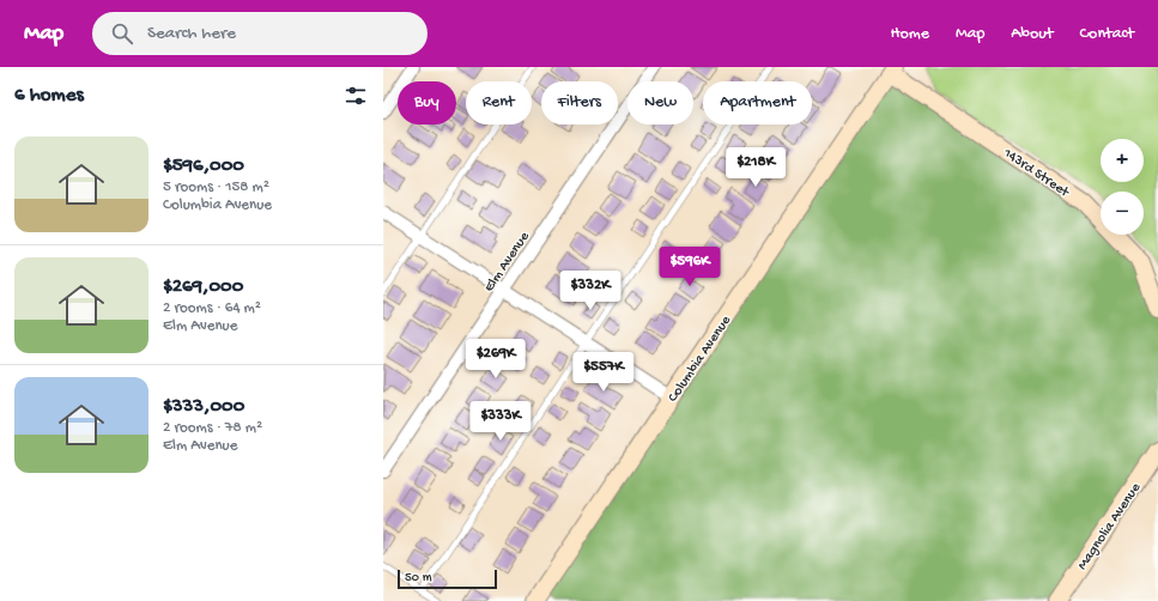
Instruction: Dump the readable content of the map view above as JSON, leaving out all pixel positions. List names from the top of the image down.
{
  "streets": {
    "street": [
      "143rd Street",
      "Elm Avenue",
      "Columbia Avenue",
      "Magnolia Avenue"
    ]
  },
  "crossings": [
    ["143rd Street", "Columbia Avenue"]
  ],
  "scale_bar": "50 m",
  "page": {
    "header": "Map",
    "search": "Search here",
    "nav": [
      "Home",
      "Map",
      "About",
      "Contact"
    ],
    "heading": "6 homes",
    "chip": [
      "Buy",
      "Rent",
      "Filters",
      "New",
      "Apartment"
    ],
    "list": [
      {
        "name": "$596,000",
        "note": "5 rooms · 158 m² · Columbia Avenue"
      },
      {
        "name": "$269,000",
        "note": "2 rooms · 64 m² · Elm Avenue"
      },
      {
        "name": "$333,000",
        "note": "2 rooms · 78 m² · Elm Avenue"
      }
    ],
    "map_buttons": ["+", "−"],
    "price": [
      "$218K",
      "$596K",
      "$332K",
      "$269K",
      "$557K",
      "$333K"
    ],
    "scale": "50 m"
  }
}
